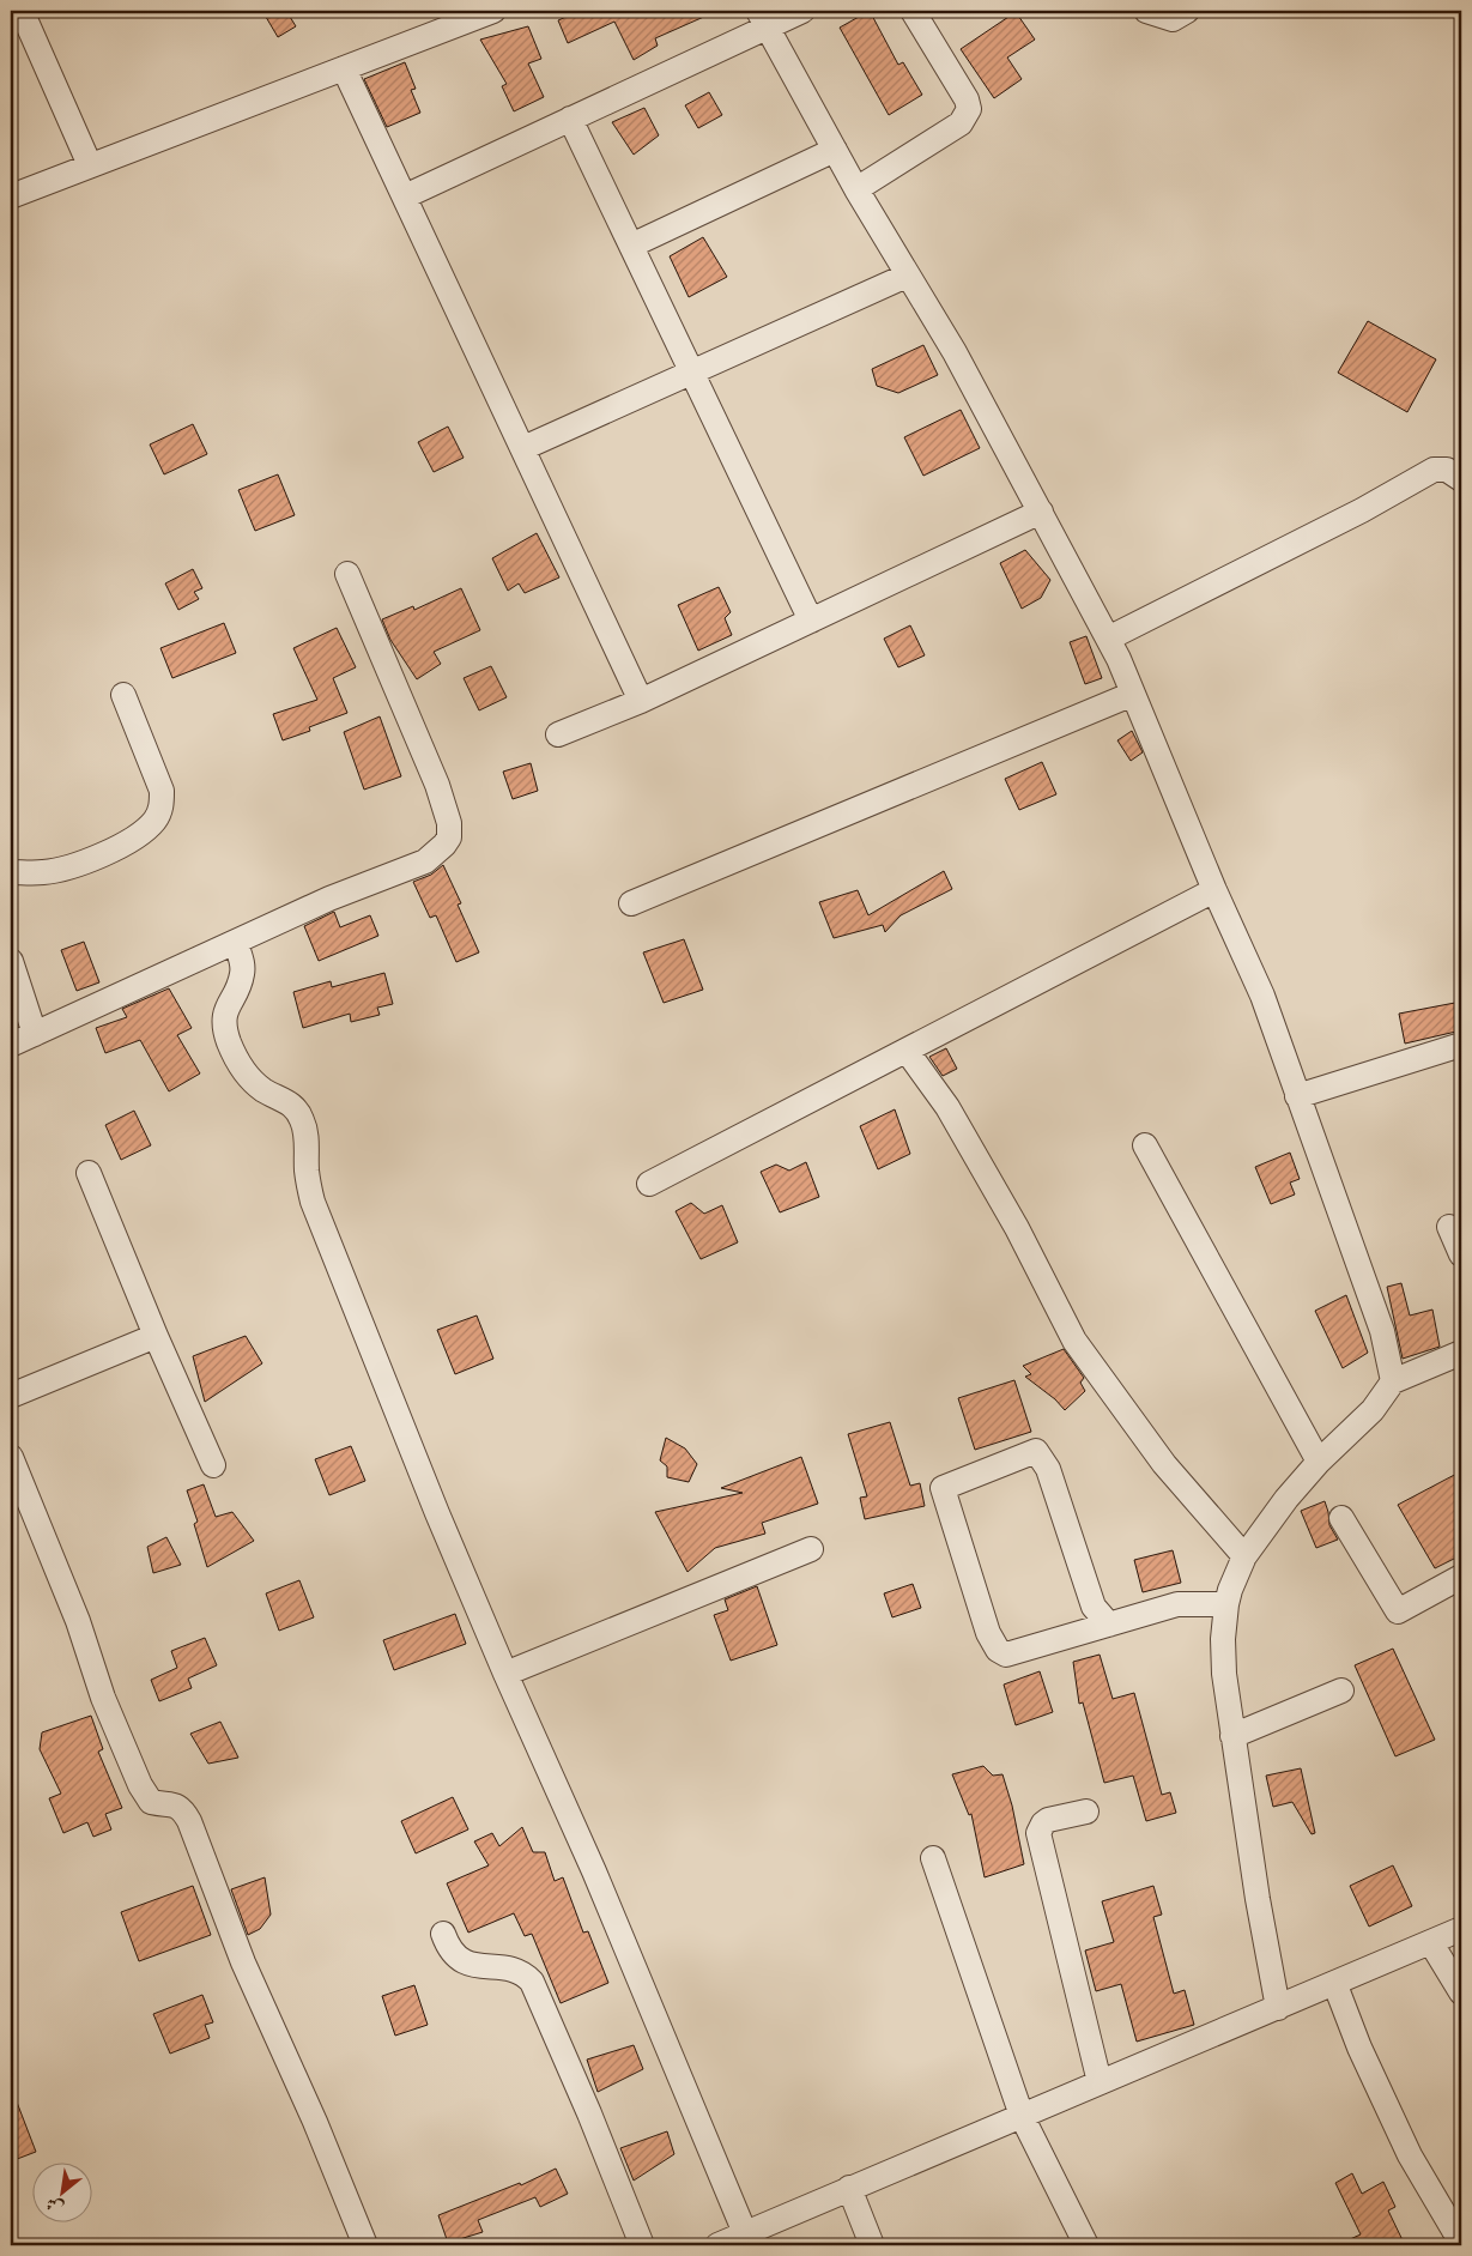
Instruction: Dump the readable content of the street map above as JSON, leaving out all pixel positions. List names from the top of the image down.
{
  "north": "bottom left"
}
